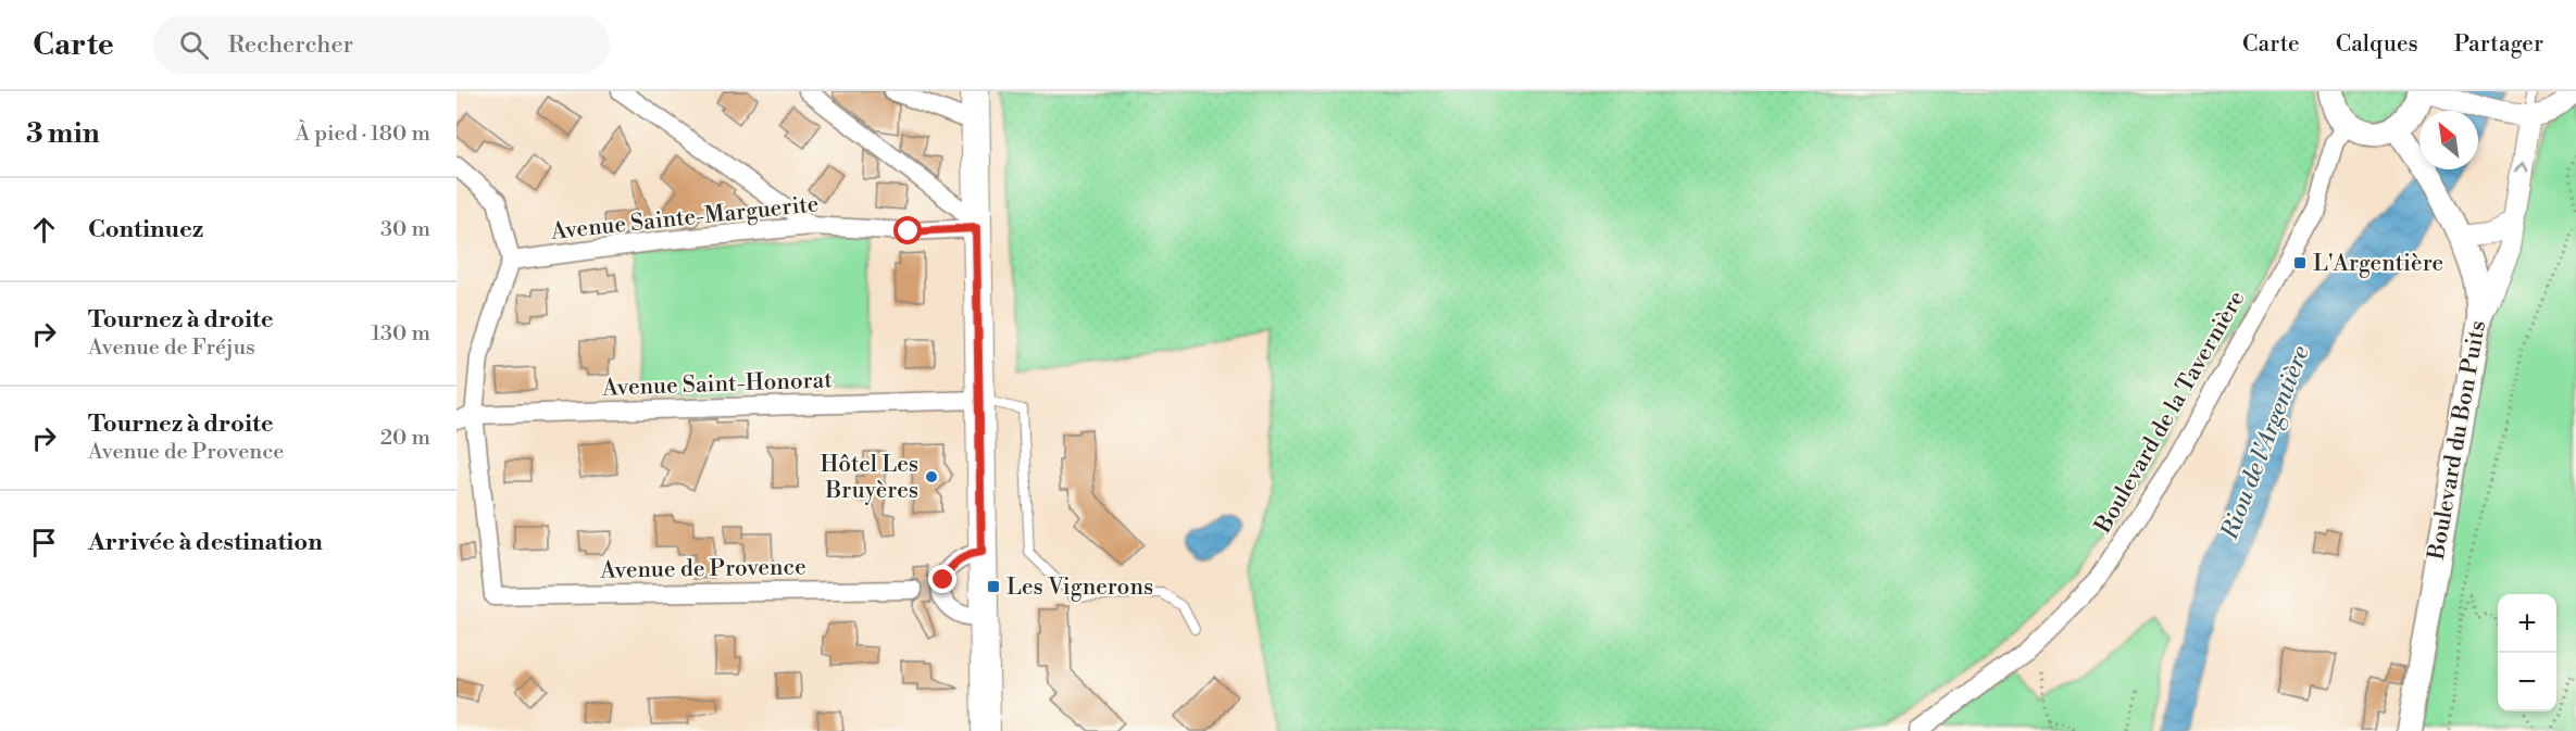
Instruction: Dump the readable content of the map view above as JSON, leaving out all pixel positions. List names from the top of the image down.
{
  "streets": {
    "main road": ["Boulevard du Bon Puits"],
    "street": [
      "Avenue Sainte-Marguerite",
      "Avenue Saint-Honorat",
      "Boulevard de la Tavernière",
      "Avenue de Provence"
    ]
  },
  "crossings": [
    ["Avenue Saint-Honorat", "Avenue de Provence"]
  ],
  "water": ["Riou de l'Argentière"],
  "places": {
    "transit": ["L'Argentière", "Les Vignerons"],
    "other": ["Hôtel Les Bruyères"]
  },
  "north": "top left",
  "page": {
    "header": "Carte",
    "search": "Rechercher",
    "nav": ["Carte", "Calques", "Partager"],
    "heading": ["3 min", "À pied · 180 m"],
    "list": [
      ["Continuez", "30 m"],
      ["Tournez à droite", "Avenue de Fréjus", "130 m"],
      ["Tournez à droite", "Avenue de Provence", "20 m"],
      "Arrivée à destination"
    ],
    "map_buttons": ["+", "−"]
  }
}
